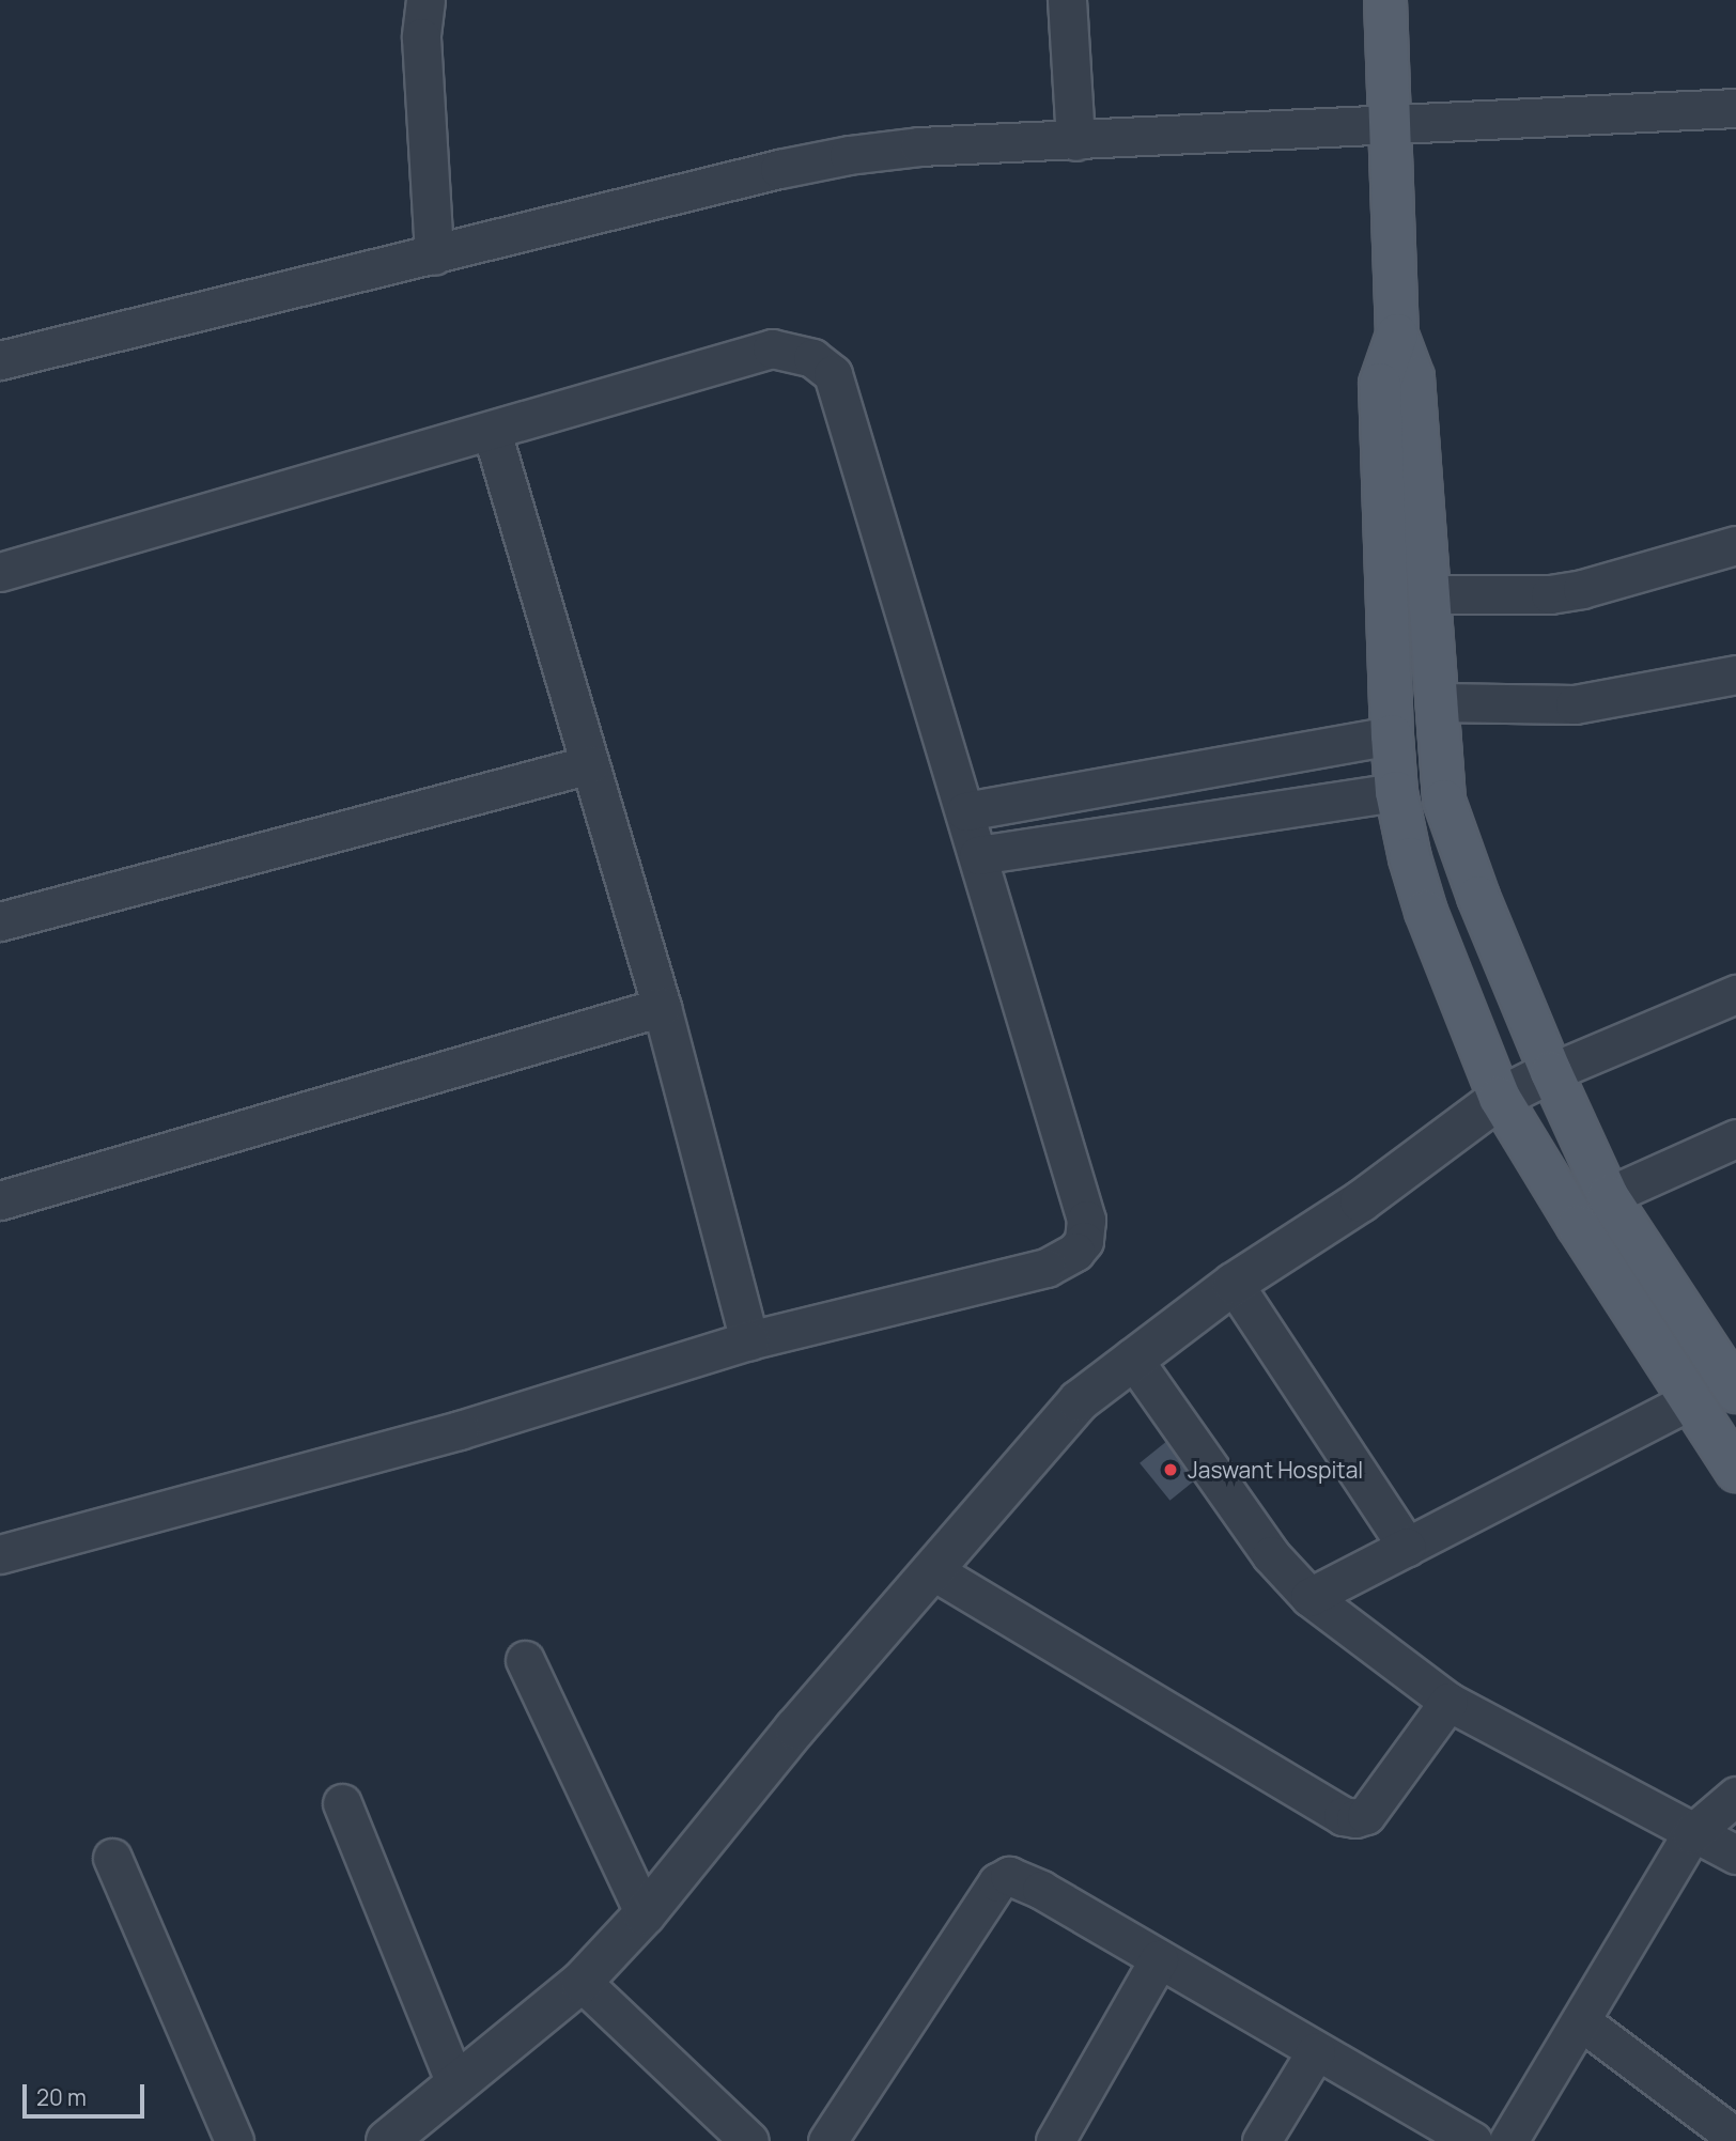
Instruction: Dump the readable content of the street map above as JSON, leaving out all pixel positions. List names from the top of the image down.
{
  "places": ["Jaswant Hospital"],
  "scale_bar": "20 m"
}
